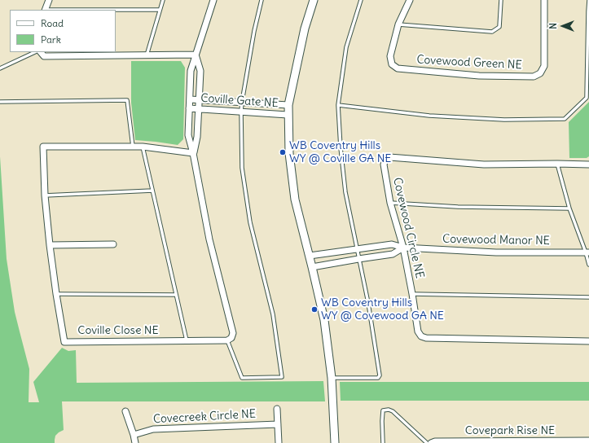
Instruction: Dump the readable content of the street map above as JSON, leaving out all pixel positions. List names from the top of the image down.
{
  "streets": {
    "street": [
      "Covewood Green NE",
      "Coville Gate NE",
      "Covewood Circle NE",
      "Covewood Manor NE",
      "Coville Close NE",
      "Covecreek Circle NE",
      "Covepark Rise NE"
    ]
  },
  "crossings": [
    ["Covewood Circle NE", "Covewood Manor NE"]
  ],
  "places": ["WB Coventry Hills WY @ Coville GA NE", "WB Coventry Hills WY @ Covewood GA NE"],
  "legend": ["Road", "Park"],
  "north": "left"
}
